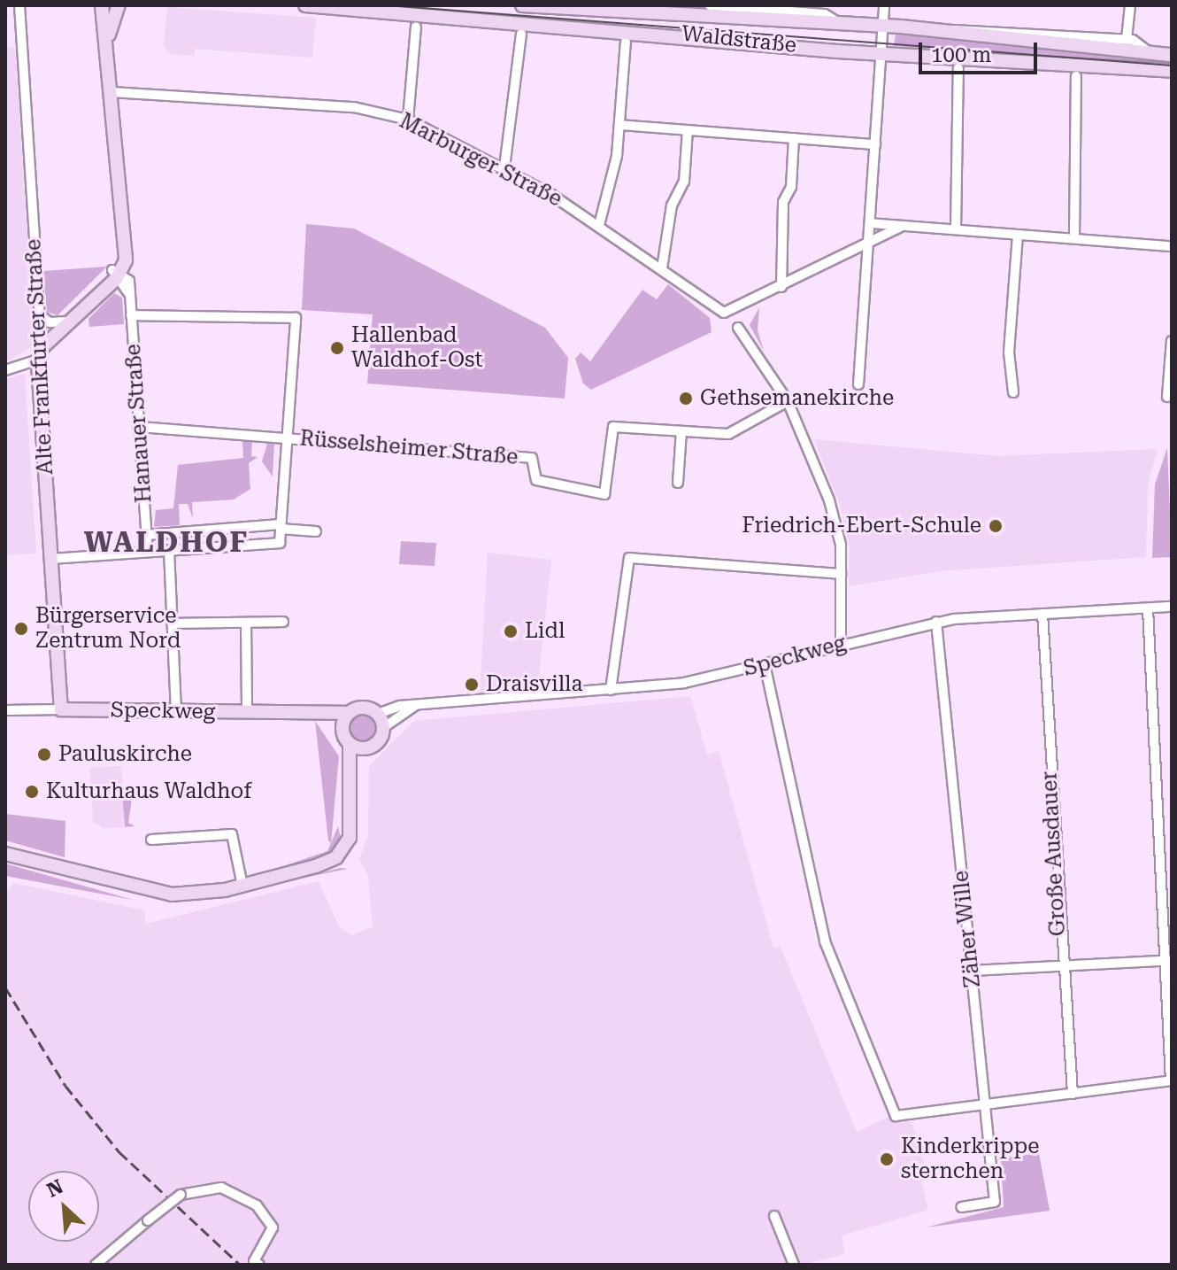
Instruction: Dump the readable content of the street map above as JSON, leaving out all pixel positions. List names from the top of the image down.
{
  "streets": {
    "street": [
      "Waldstraße",
      "Marburger Straße",
      "Alte Frankfurter Straße",
      "Hanauer Straße",
      "Rüsselsheimer Straße",
      "Speckweg",
      "Große Ausdauer",
      "Zäher Wille"
    ]
  },
  "crossings": [
    ["Alte Frankfurter Straße", "Speckweg"],
    ["Hanauer Straße", "Rüsselsheimer Straße"],
    ["Speckweg", "Große Ausdauer"],
    ["Speckweg", "Zäher Wille"]
  ],
  "districts": ["WALDHOF"],
  "places": [
    "Hallenbad Waldhof-Ost",
    "Gethsemanekirche",
    "Friedrich-Ebert-Schule",
    "Bürgerservice Zentrum Nord",
    "Lidl",
    "Draisvilla",
    "Pauluskirche",
    "Kulturhaus Waldhof",
    "Kinderkrippe sternchen"
  ],
  "scale_bar": "100 m",
  "north": "top left"
}
